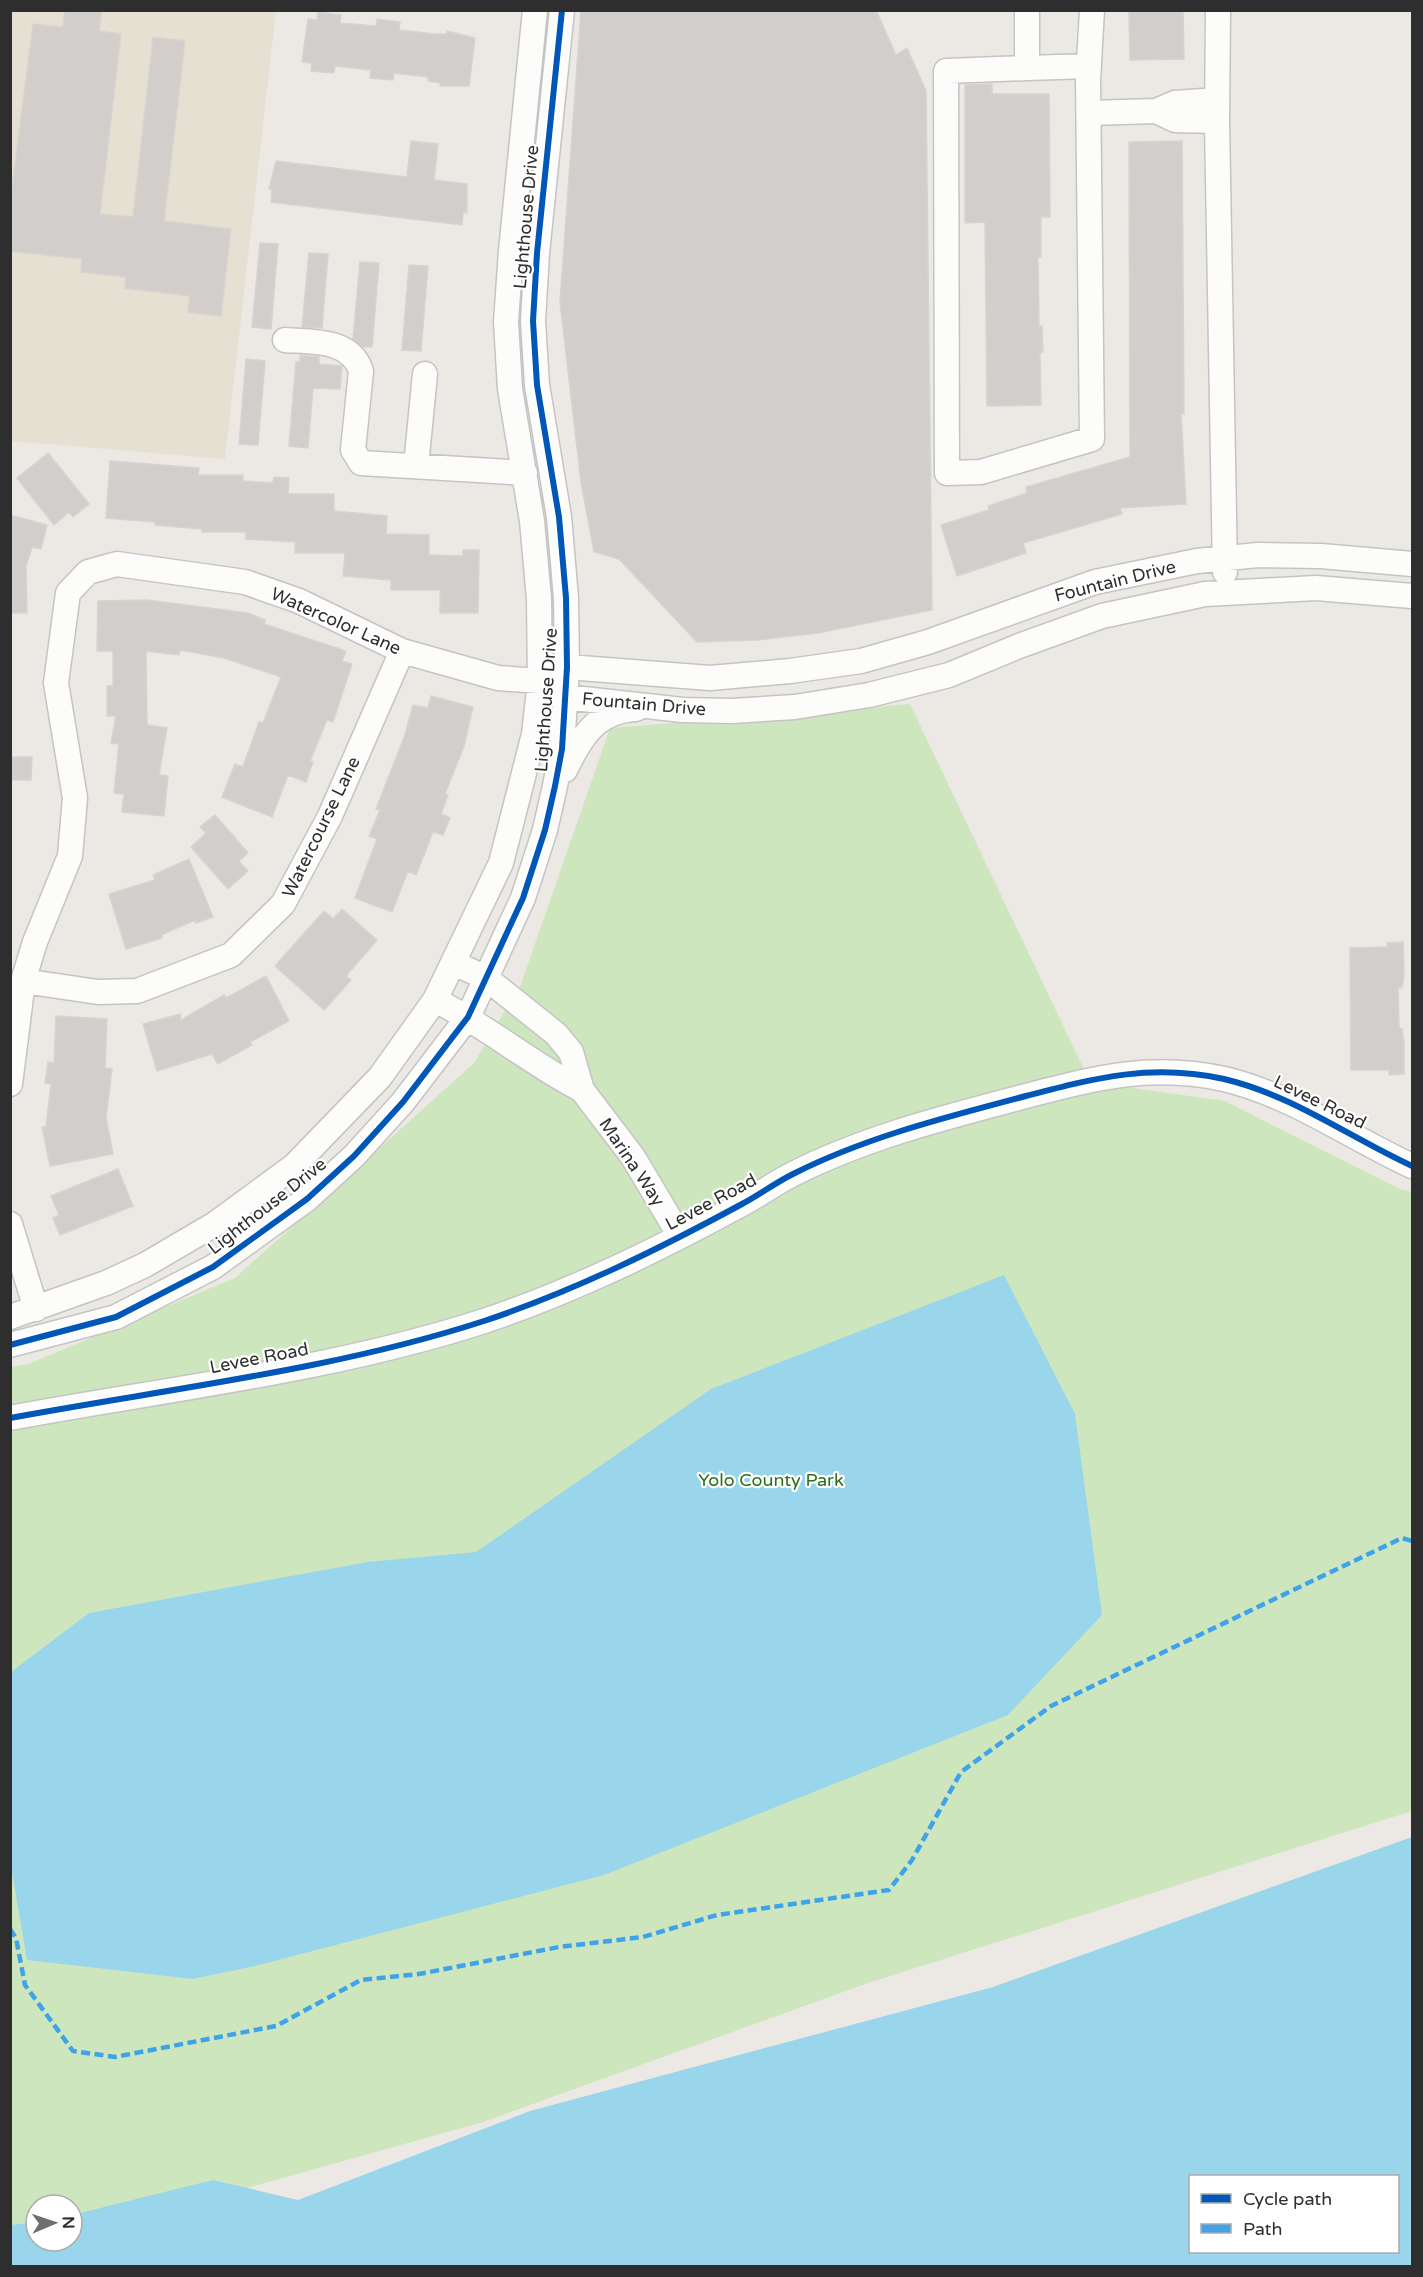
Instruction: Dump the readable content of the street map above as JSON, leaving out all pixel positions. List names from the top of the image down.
{
  "streets": {
    "street": [
      "Lighthouse Drive",
      "Fountain Drive",
      "Watercolor Lane",
      "Watercourse Lane",
      "Levee Road",
      "Marina Way"
    ]
  },
  "crossings": [
    ["Lighthouse Drive", "Fountain Drive"],
    ["Lighthouse Drive", "Watercolor Lane"],
    ["Lighthouse Drive", "Marina Way"],
    ["Fountain Drive", "Watercolor Lane"],
    ["Watercolor Lane", "Watercourse Lane"],
    ["Levee Road", "Marina Way"]
  ],
  "parks": ["Yolo County Park"],
  "legend": ["Cycle path", "Path"],
  "north": "right"
}
